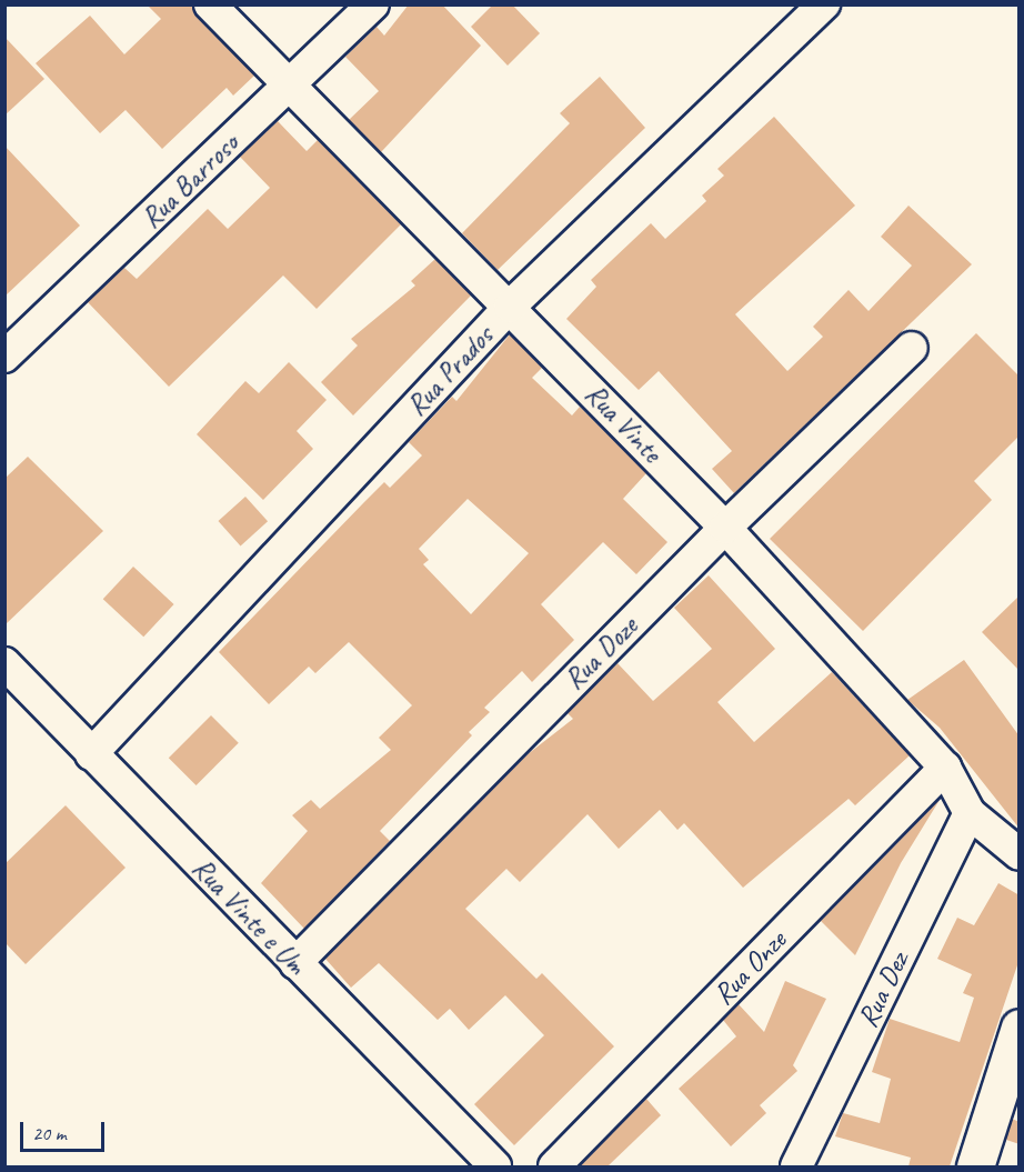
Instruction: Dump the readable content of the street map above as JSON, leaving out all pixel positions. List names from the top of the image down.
{
  "streets": {
    "street": [
      "Rua Barroso",
      "Rua Prados",
      "Rua Vinte",
      "Rua Doze",
      "Rua Vinte e Um",
      "Rua Onze",
      "Rua Dez"
    ]
  },
  "crossings": [
    ["Rua Barroso", "Rua Vinte"],
    ["Rua Prados", "Rua Vinte"],
    ["Rua Prados", "Rua Vinte e Um"],
    ["Rua Vinte", "Rua Doze"],
    ["Rua Vinte", "Rua Onze"],
    ["Rua Vinte", "Rua Dez"],
    ["Rua Doze", "Rua Vinte e Um"]
  ],
  "scale_bar": "20 m"
}
